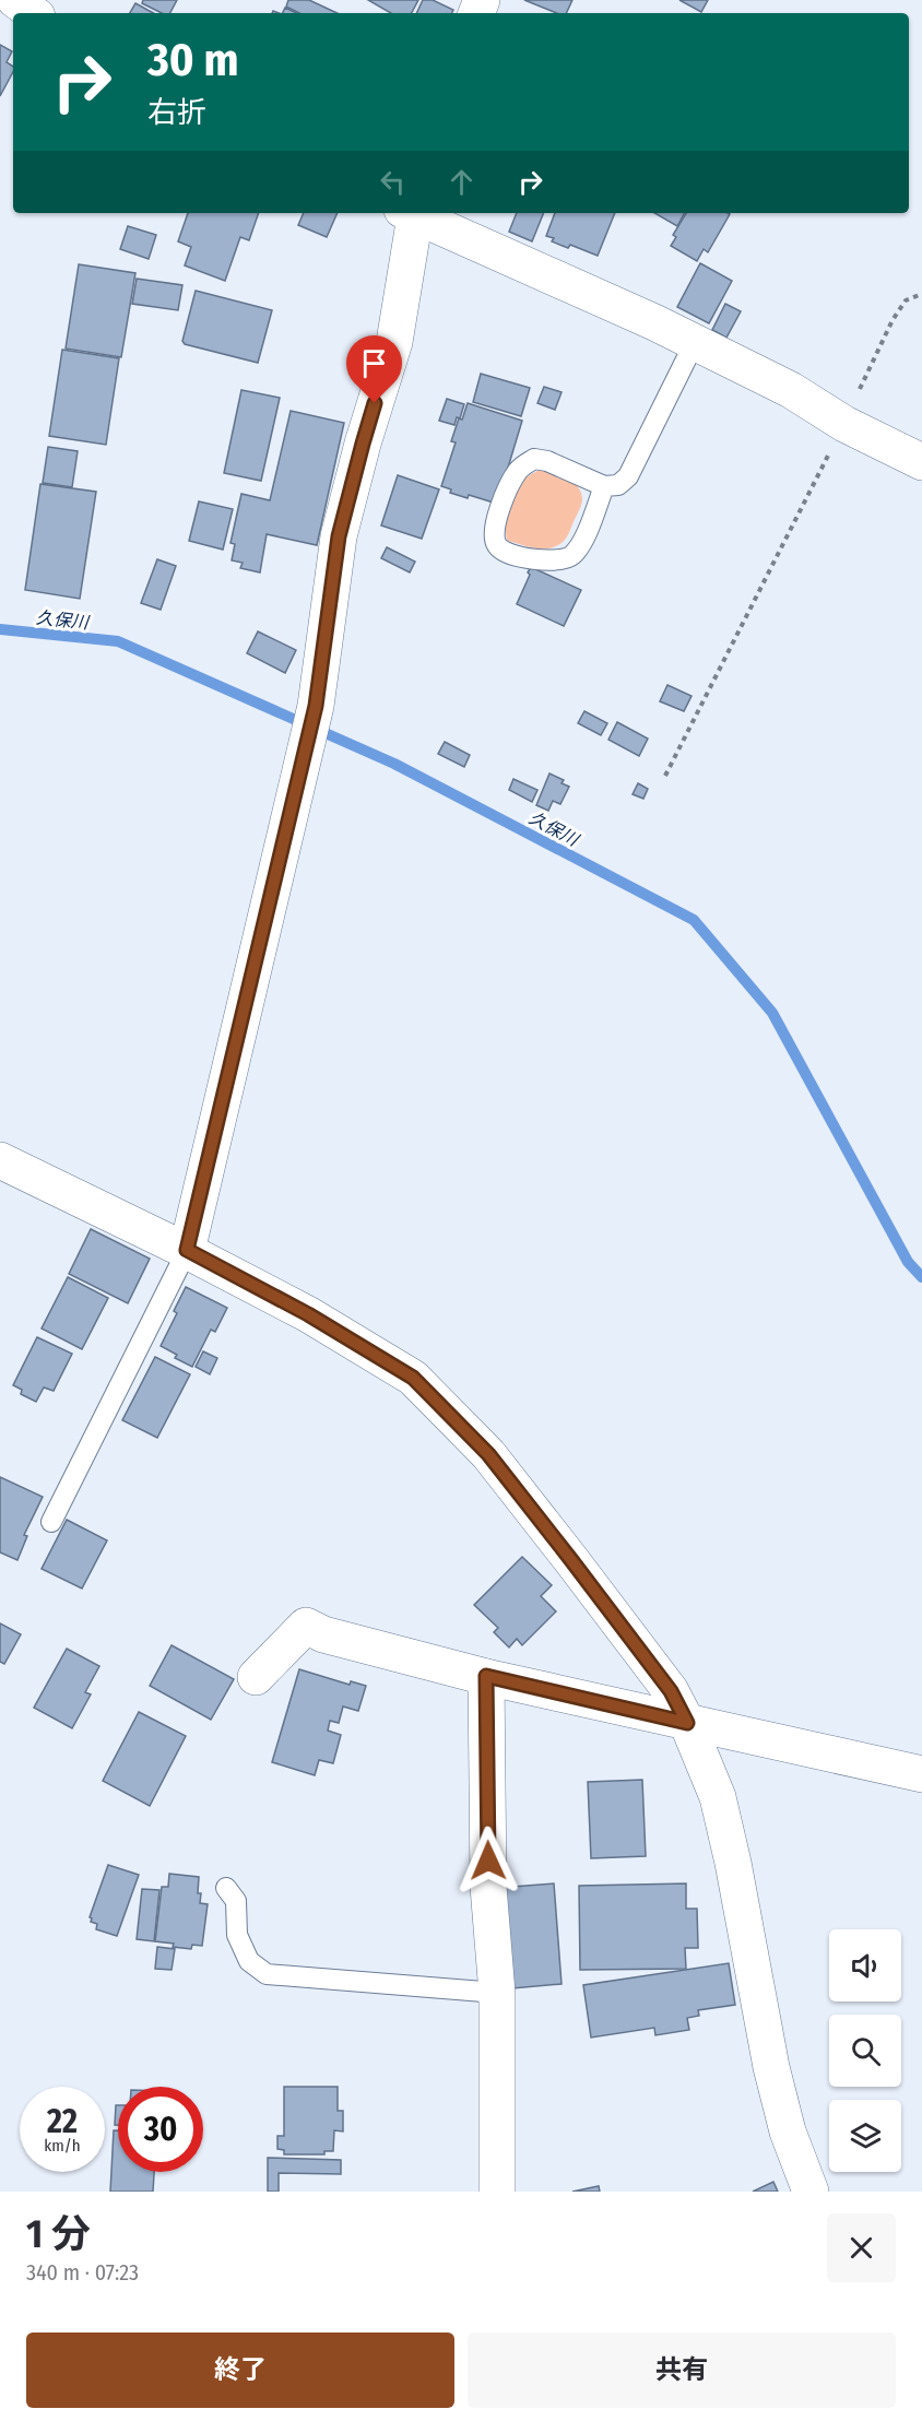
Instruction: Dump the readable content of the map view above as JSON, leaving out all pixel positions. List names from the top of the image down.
{
  "water": ["久保川"],
  "page": {
    "turn": ["30 m", "右折"],
    "speed": "22 km/h",
    "limit": "30",
    "heading": ["1 分", "340 m · 07:23"],
    "buttons": ["終了", "共有"]
  }
}
